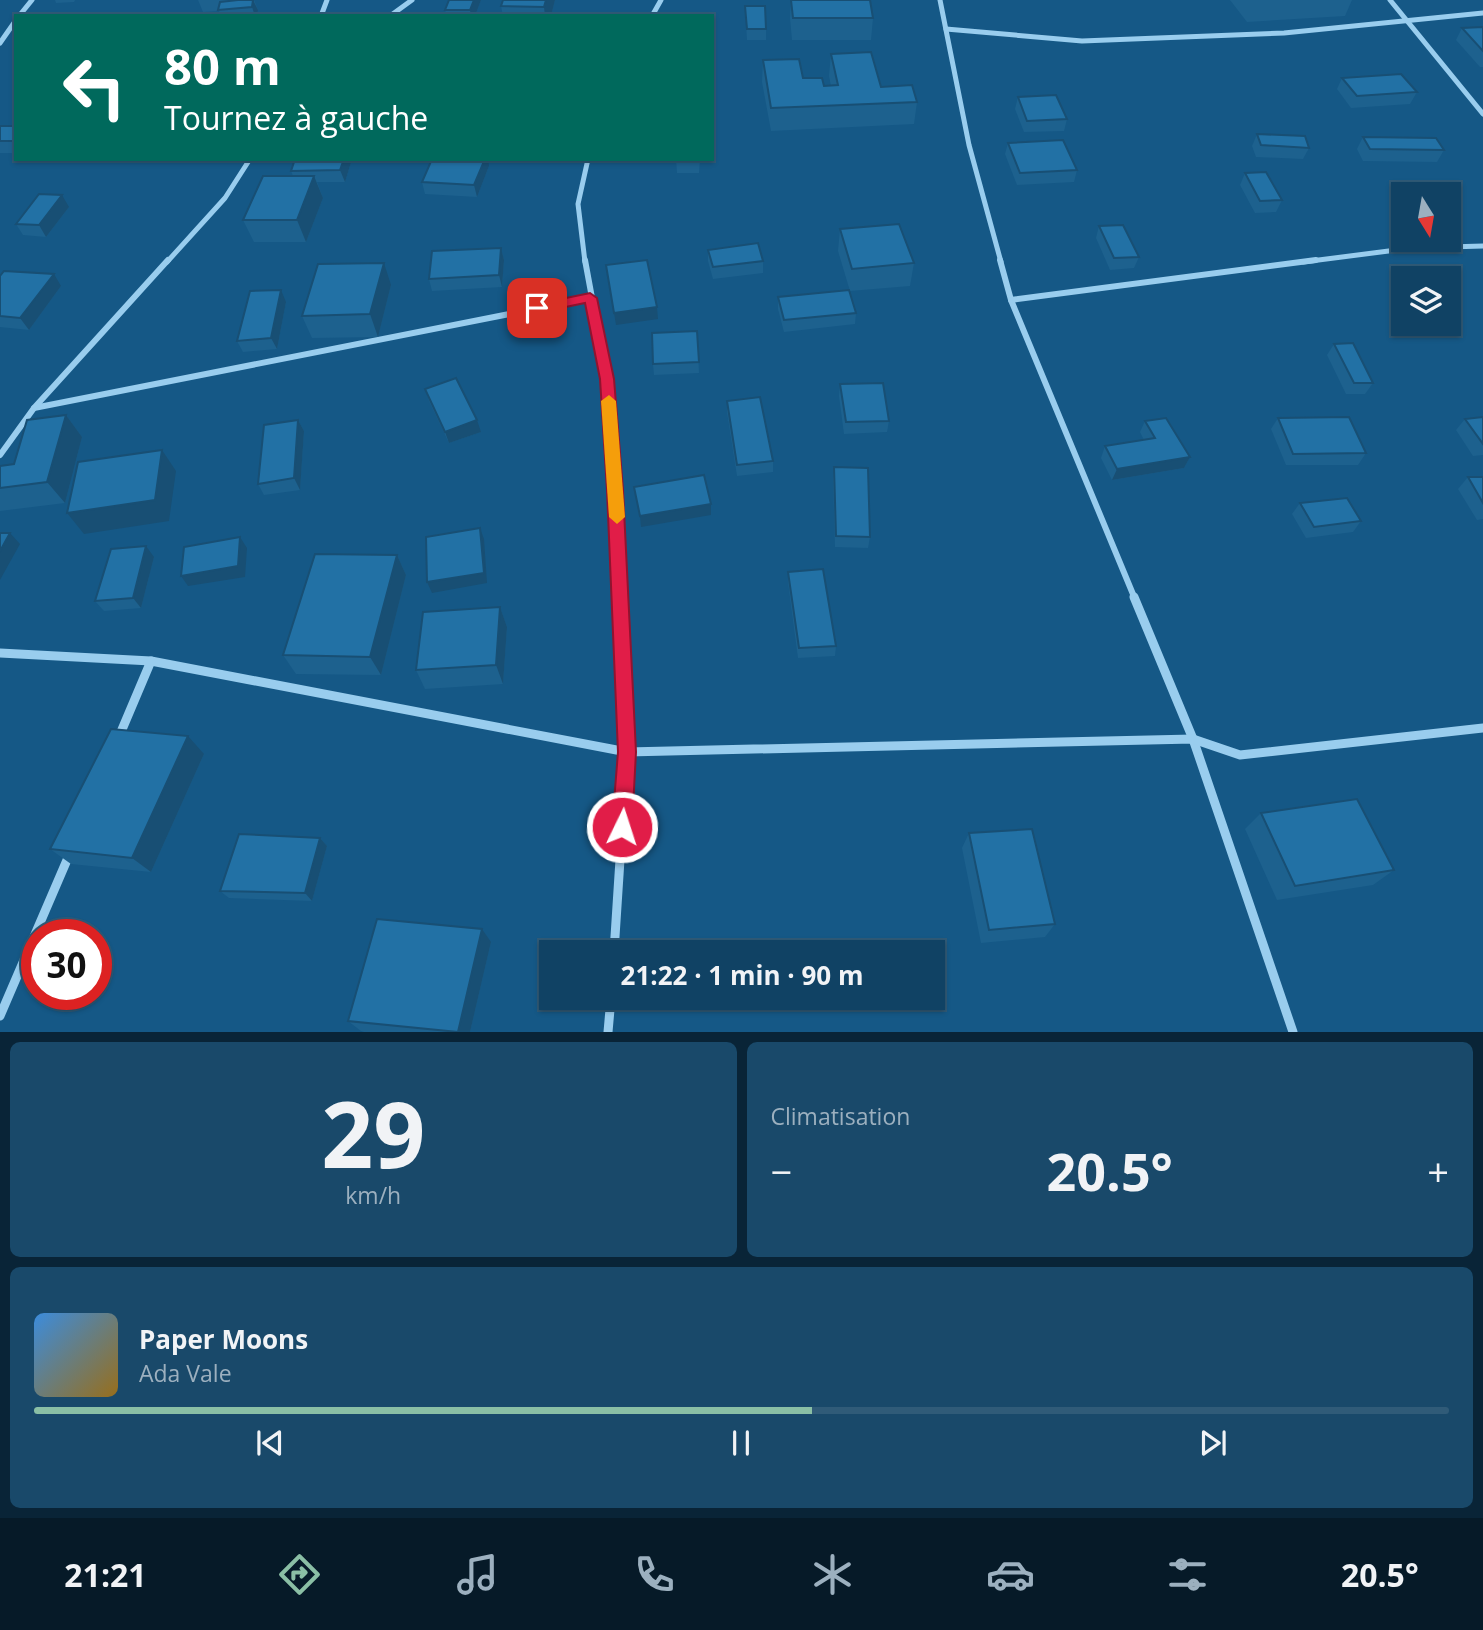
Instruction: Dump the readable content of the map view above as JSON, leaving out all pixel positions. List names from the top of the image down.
{
  "north": "bottom",
  "page": {
    "turn": ["80 m", "Tournez à gauche"],
    "limit": "30",
    "trip": "21:22 · 1 min · 90 m",
    "tile": [
      ["29", "km/h"],
      "Climatisation"
    ],
    "heat": ["−", "20.5°", "+"],
    "song": ["Paper Moons", "Ada Vale"],
    "tabs": ["21:21", "20.5°"]
  }
}
